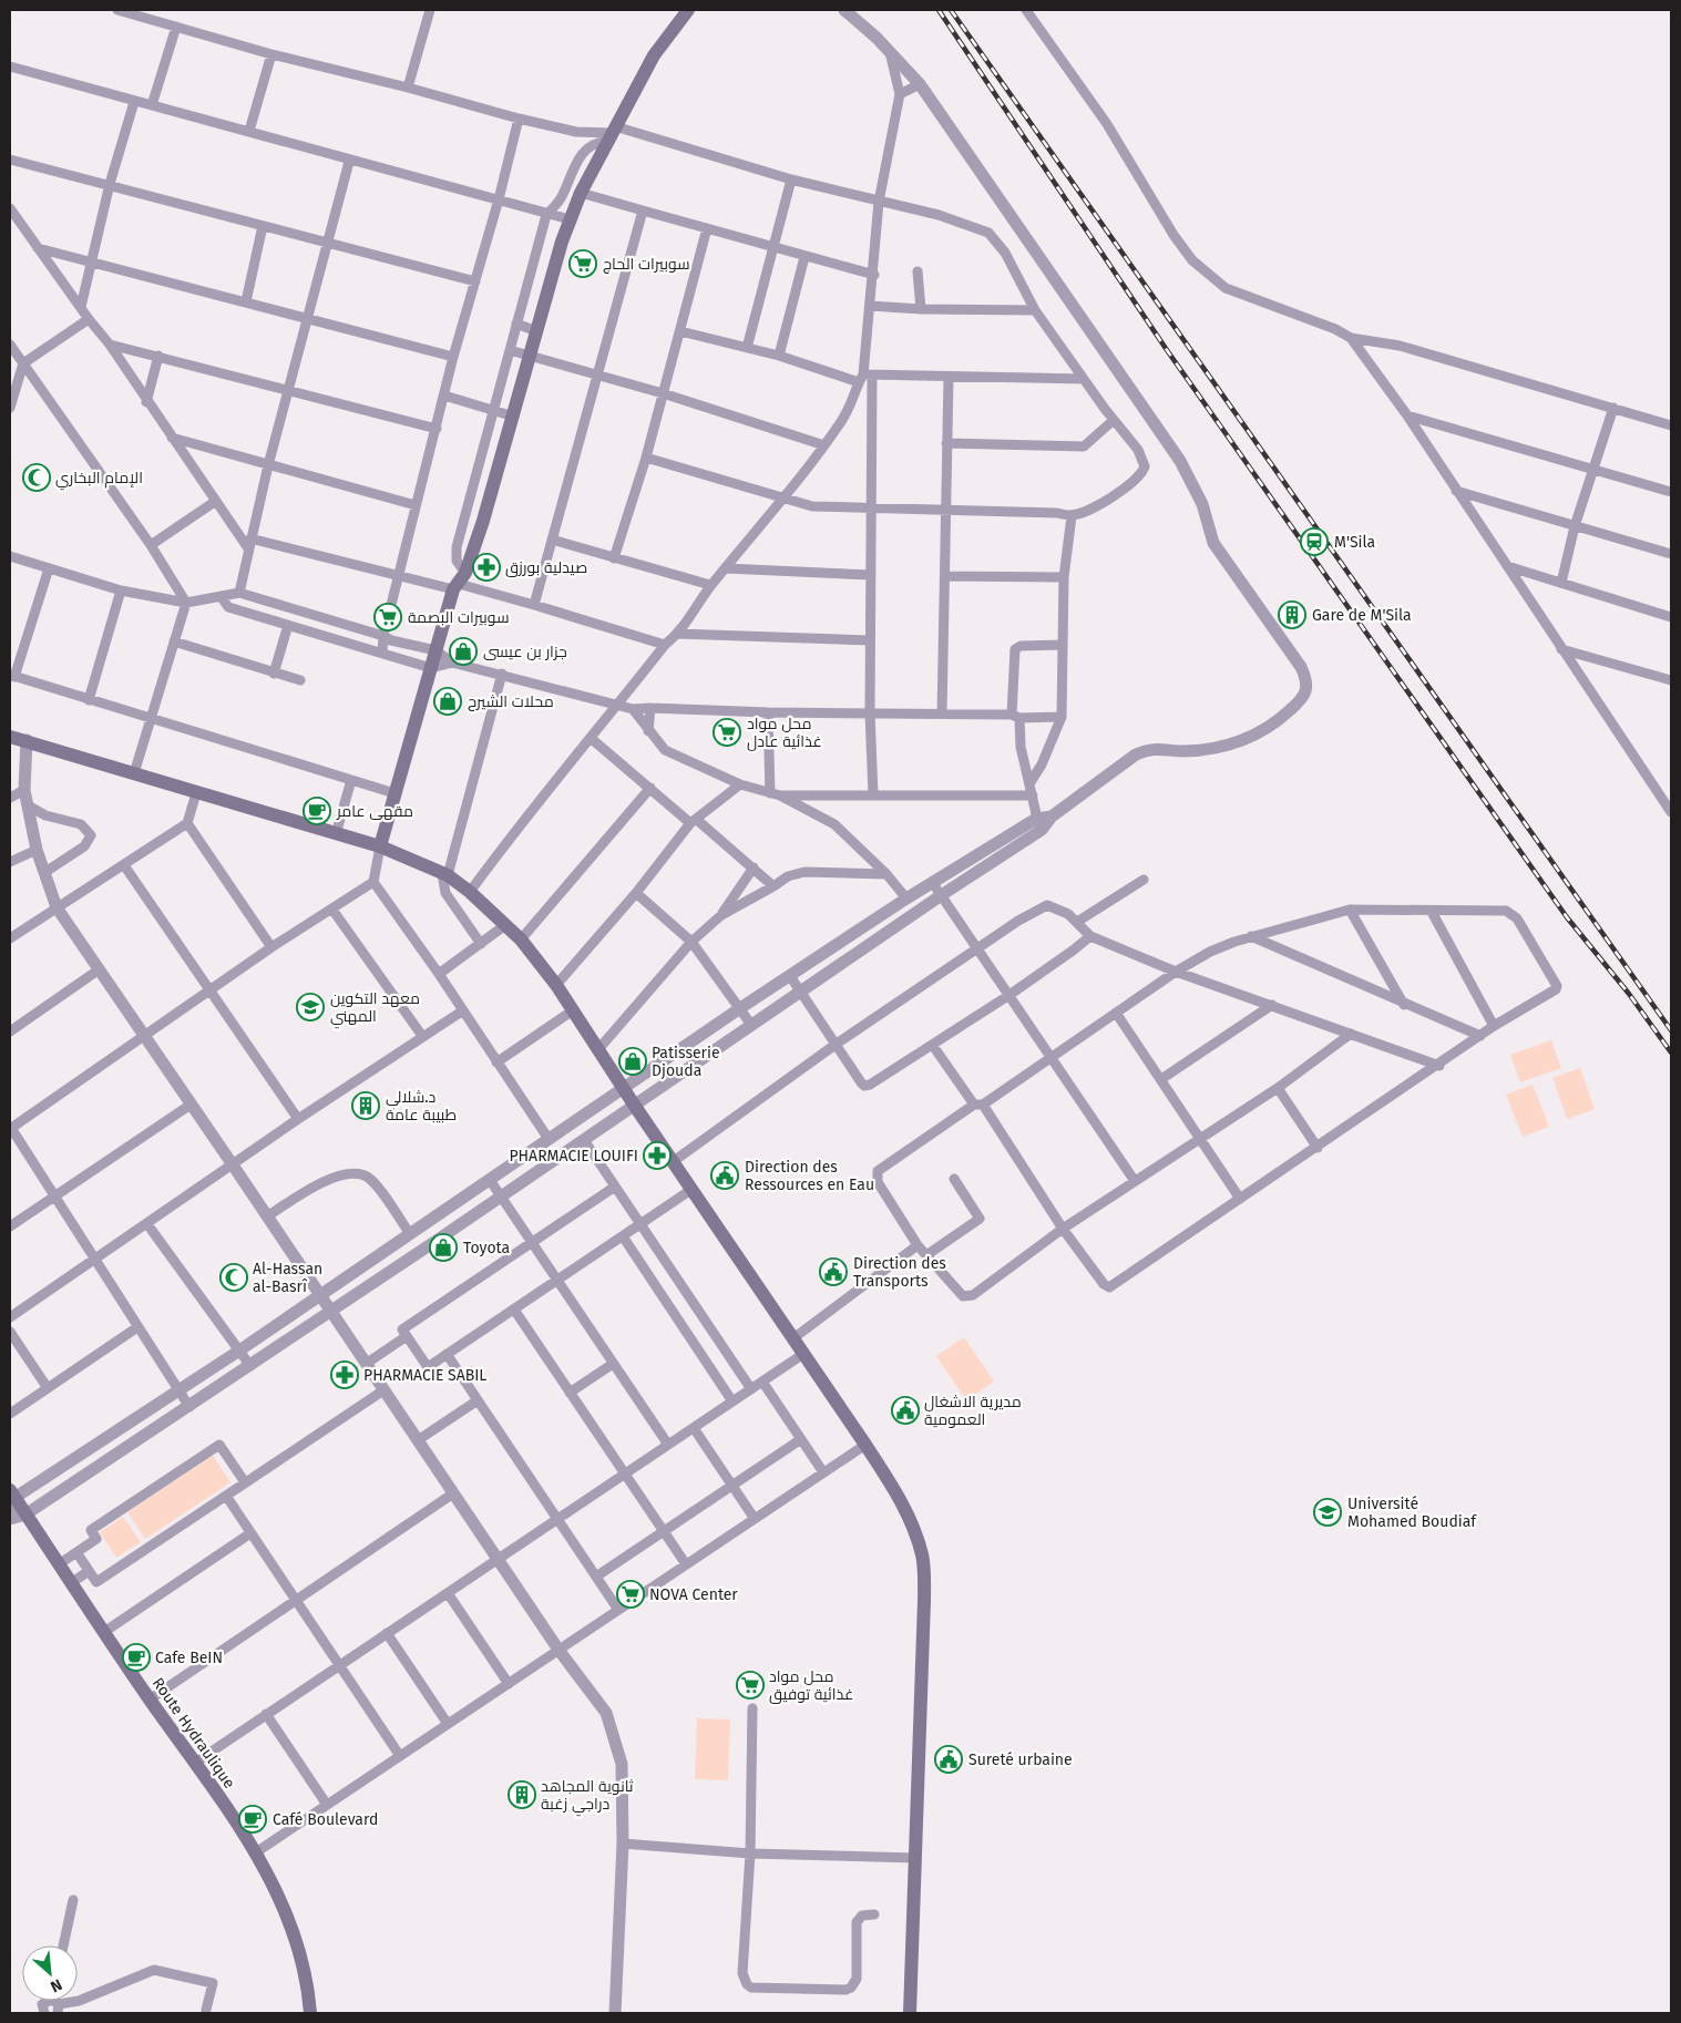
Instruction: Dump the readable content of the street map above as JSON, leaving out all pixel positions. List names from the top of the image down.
{
  "streets": {
    "main road": ["Route Hydraulique"]
  },
  "places": {
    "supermarket": [
      "سوبيرات الحاج",
      "سوبيرات البصمة",
      "محل مواد غذائية عادل",
      "NOVA Center",
      "محل مواد غذائية توفيق"
    ],
    "mosque": ["الإمام البخاري", "Al-Hassan al-Basrî"],
    "station": ["M'Sila"],
    "pharmacy": ["صيدلية بورزق", "PHARMACIE LOUIFI", "PHARMACIE SABIL"],
    "building": ["Gare de M'Sila", "د.شلالي طبيبة عامة", "ثانوية المجاهد دراجي زغبة"],
    "shop": [
      "جزار بن عيسى",
      "محلات الشيرح",
      "Patisserie Djouda",
      "Toyota"
    ],
    "cafe": ["مقهى عامر", "Cafe BeIN", "Café Boulevard"],
    "school or university": ["معهد التكوين المهني", "Université Mohamed Boudiaf"],
    "public building": [
      "Direction des Ressources en Eau",
      "Direction des Transports",
      "مديرية الاشغال العمومية",
      "Sureté urbaine"
    ]
  },
  "north": "bottom right"
}
